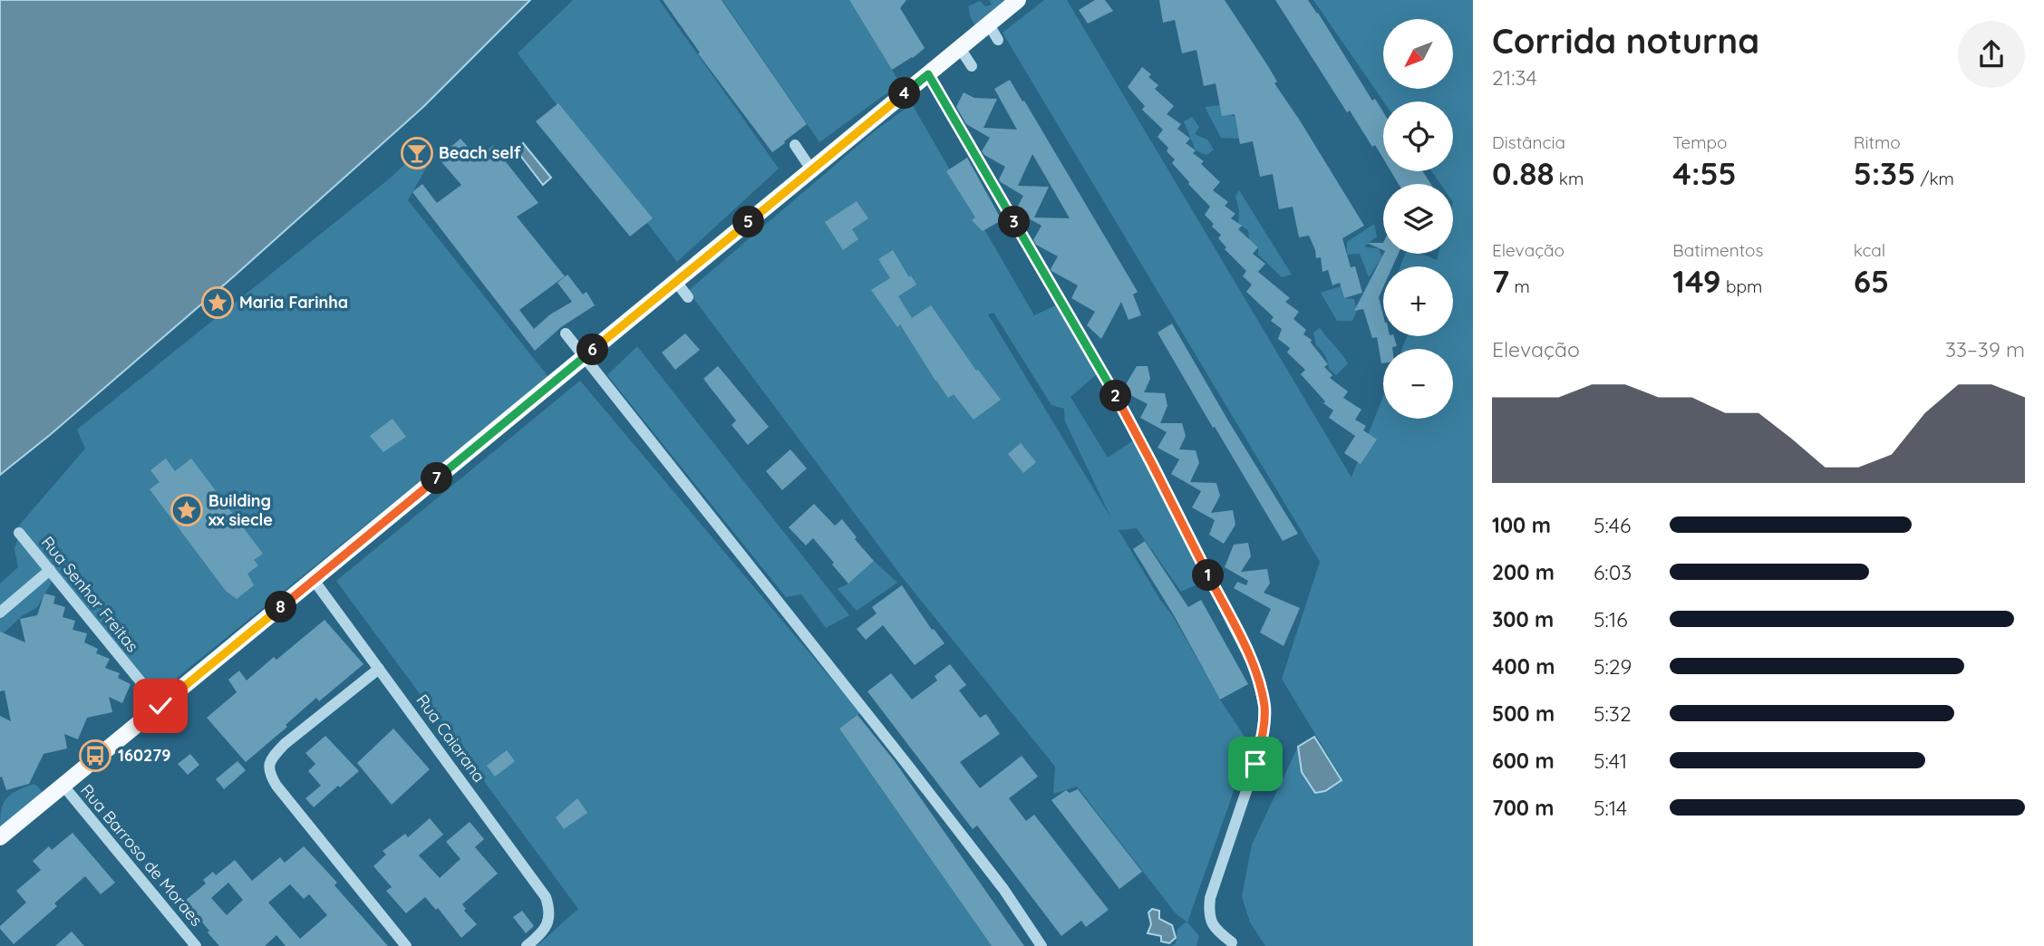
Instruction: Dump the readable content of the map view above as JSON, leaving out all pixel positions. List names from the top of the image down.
{
  "streets": {
    "street": ["Rua Senhor Freitas", "Rua Caiarana", "Rua Barroso de Moraes"]
  },
  "places": {
    "bar": ["Beach self"],
    "place": ["Maria Farinha", "Building xx siecle"],
    "bus stop": ["160279"]
  },
  "north": "bottom left",
  "page": {
    "heading": ["Corrida noturna", "21:34"],
    "map_buttons": ["+", "−"],
    "pins": [
      "4",
      "3",
      "5",
      "6",
      "2",
      "7",
      "1",
      "8"
    ],
    "stats": [
      ["Distância", "0.88 km"],
      ["Tempo", "4:55"],
      ["Ritmo", "5:35 /km"],
      ["Elevação", "7 m"],
      ["Batimentos", "149 bpm"],
      ["kcal", "65"]
    ],
    "chart": ["Elevação", "33–39 m"],
    "list": [
      {
        "name": "100 m",
        "note": "5:46"
      },
      {
        "name": "200 m",
        "note": "6:03"
      },
      {
        "name": "300 m",
        "note": "5:16"
      },
      {
        "name": "400 m",
        "note": "5:29"
      },
      {
        "name": "500 m",
        "note": "5:32"
      },
      {
        "name": "600 m",
        "note": "5:41"
      },
      {
        "name": "700 m",
        "note": "5:14"
      }
    ]
  }
}
